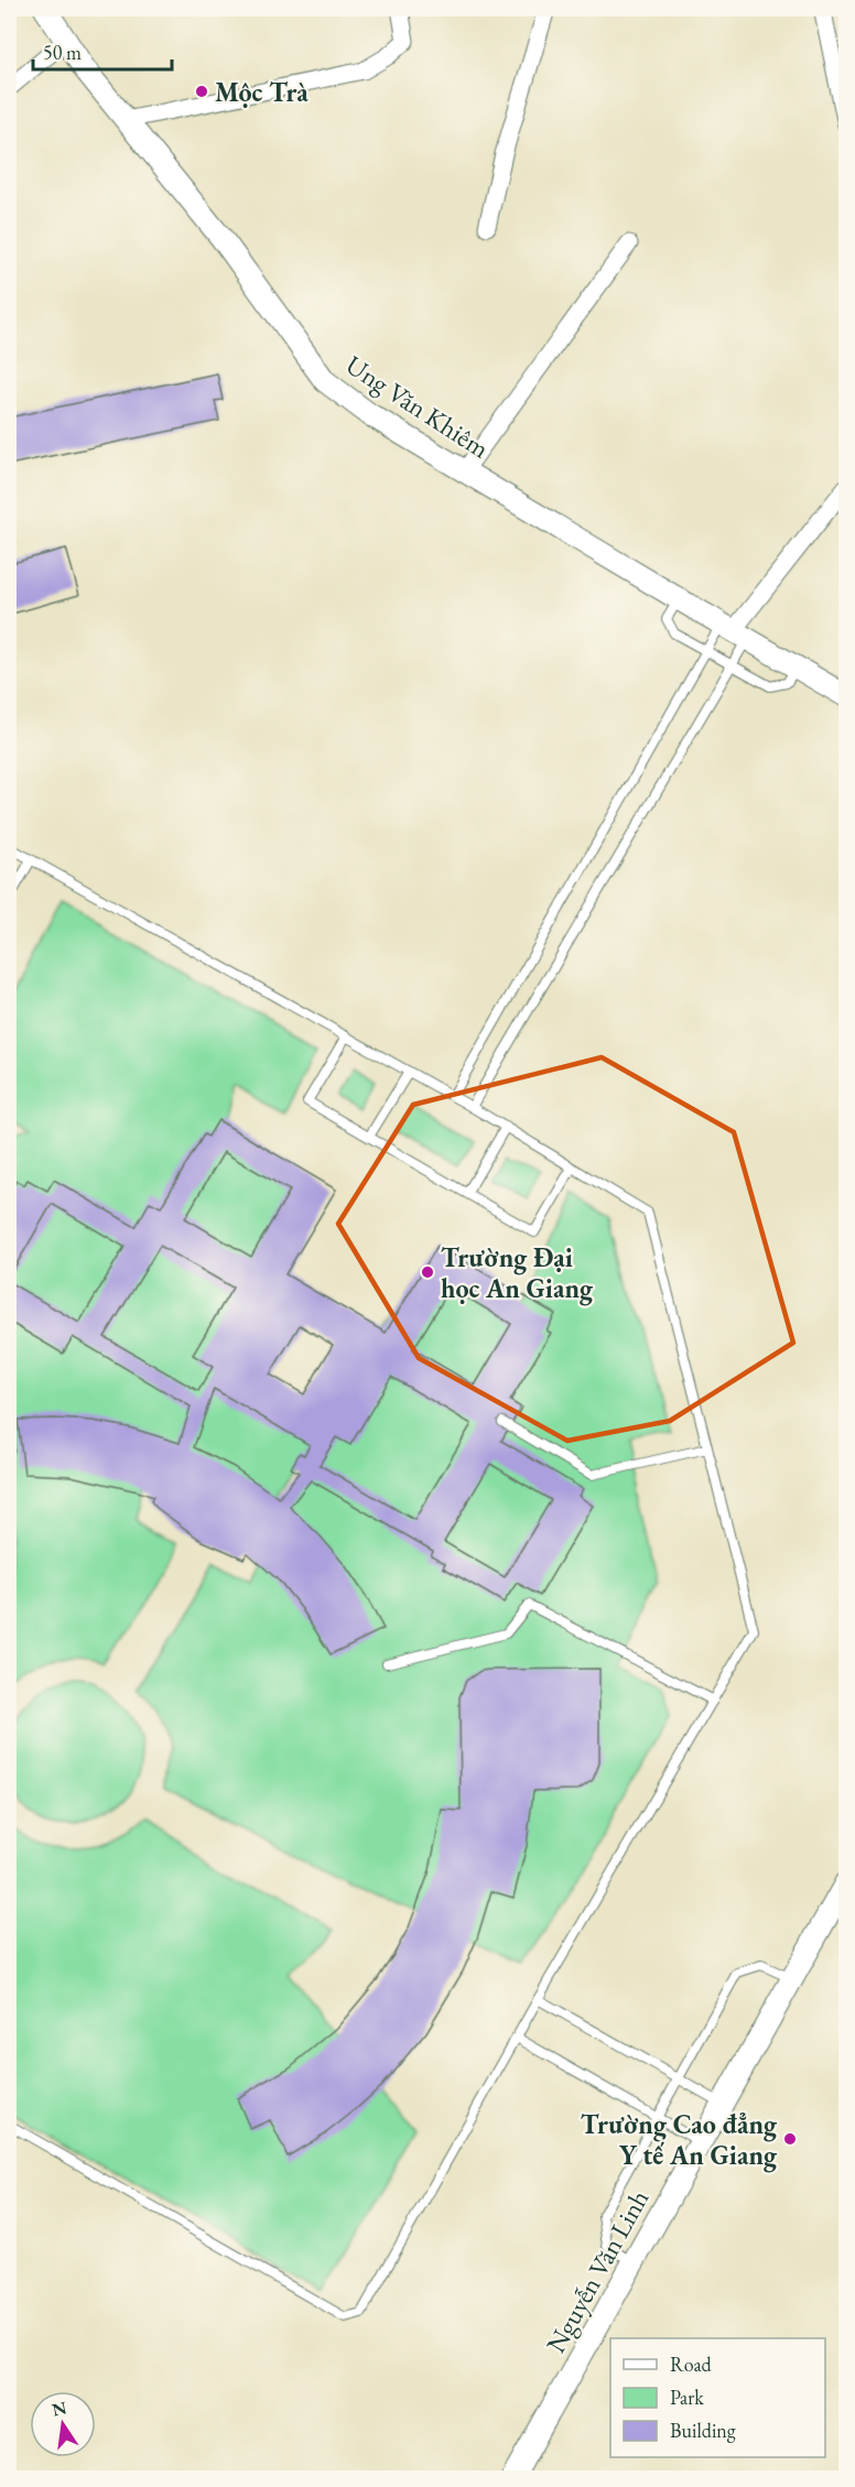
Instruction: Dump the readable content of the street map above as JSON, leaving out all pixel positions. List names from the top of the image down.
{
  "streets": {
    "street": ["Ung Văn Khiêm", "Nguyễn Văn Linh"]
  },
  "places": ["Mộc Trà", "Trường Đại học An Giang", "Trường Cao đẳng Y tế An Giang"],
  "legend": ["Road", "Park", "Building"],
  "scale_bar": "50 m",
  "north": "top"
}
